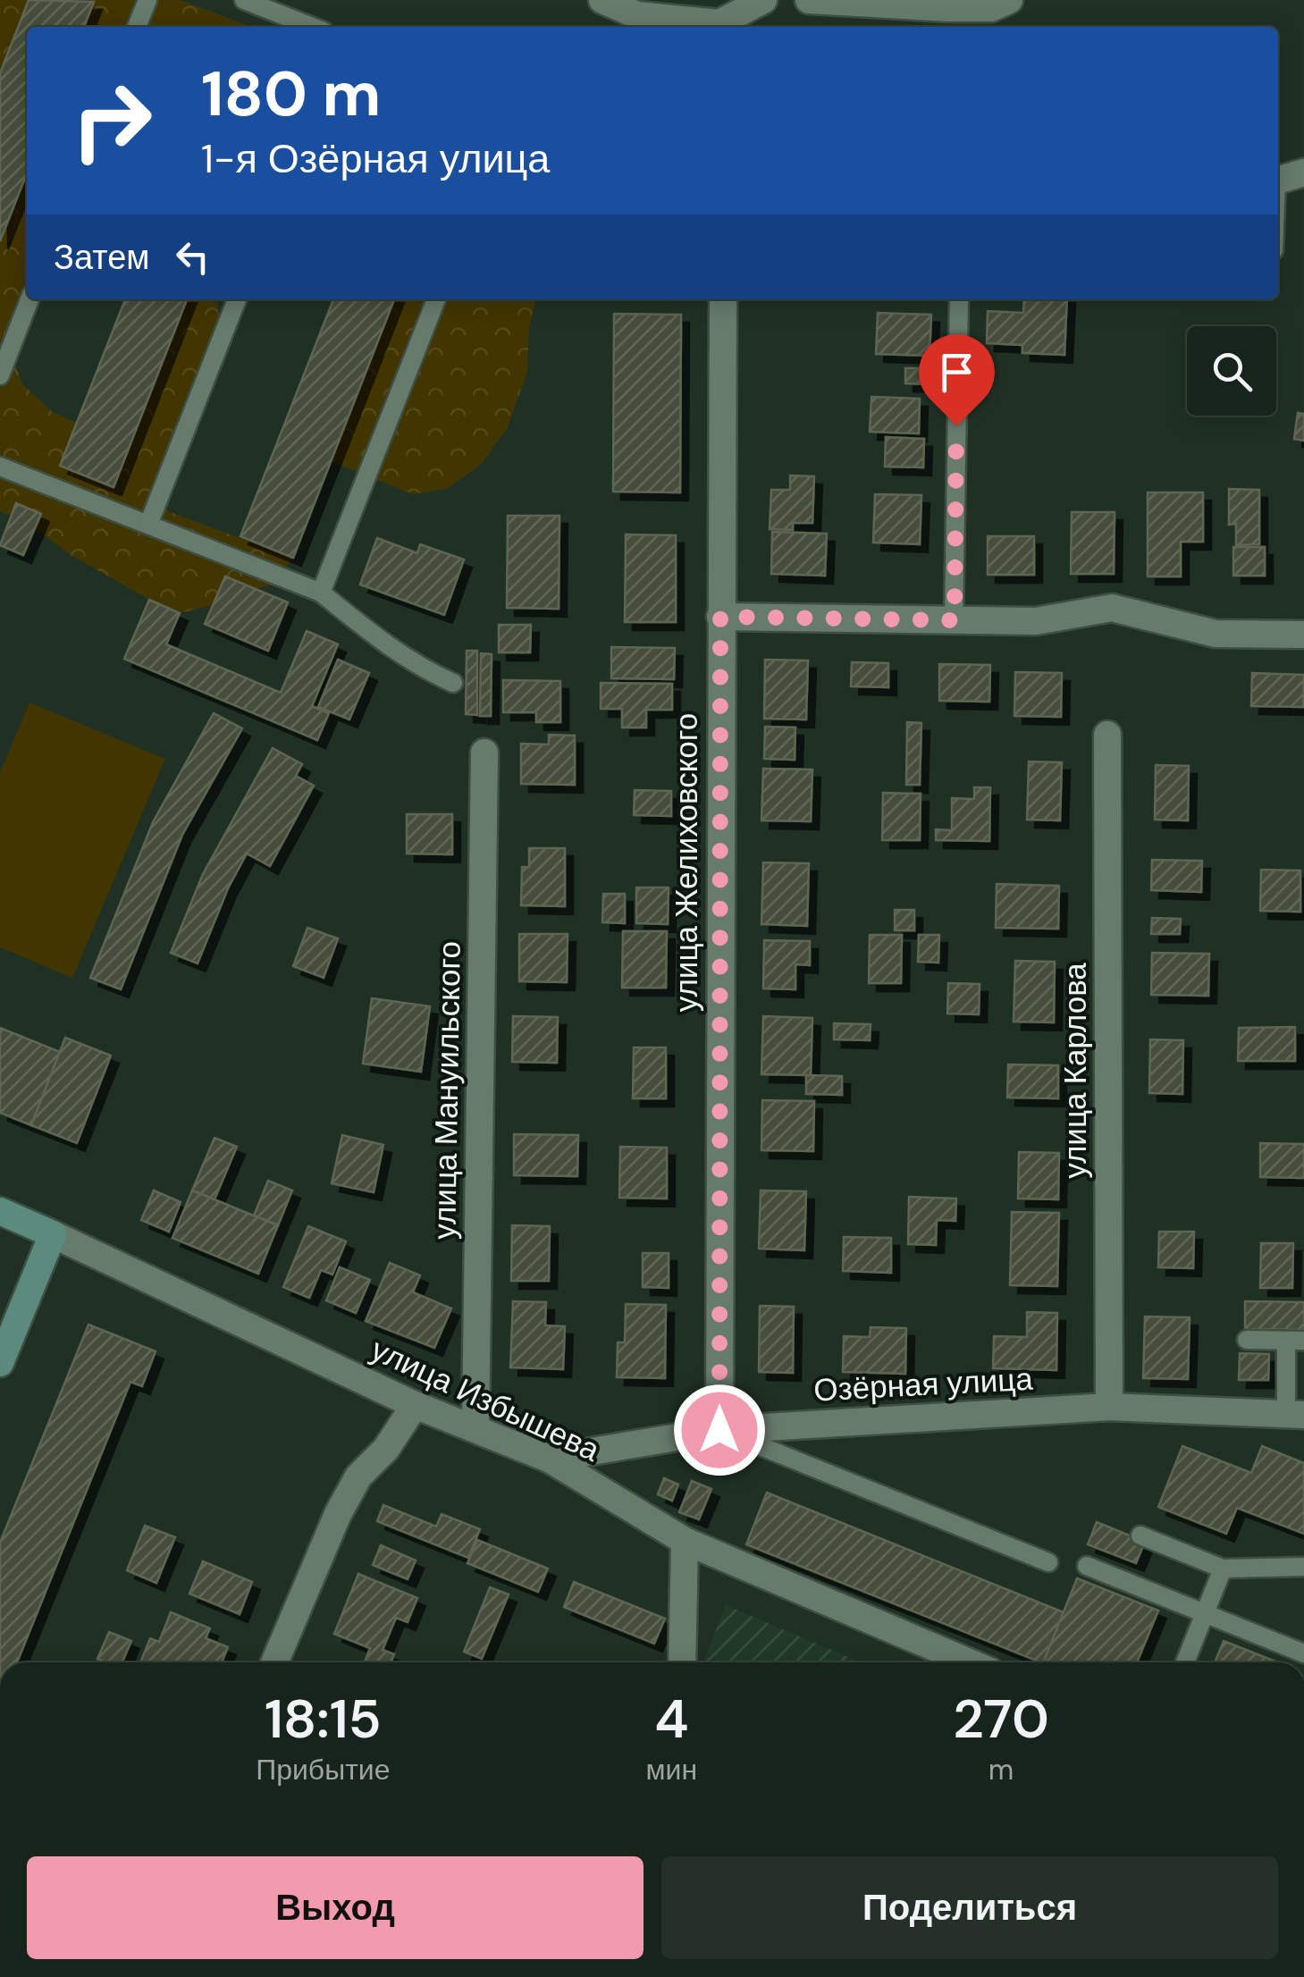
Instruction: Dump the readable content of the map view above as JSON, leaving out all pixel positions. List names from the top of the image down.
{
  "streets": {
    "main road": ["улица Избышева"],
    "street": [
      "улица Желиховского",
      "улица Карлова",
      "улица Мануильского",
      "Озёрная улица"
    ]
  },
  "crossings": [
    ["улица Желиховского", "Озёрная улица"],
    ["улица Карлова", "Озёрная улица"],
    ["улица Мануильского", "улица Избышева"],
    ["Озёрная улица", "улица Избышева"]
  ],
  "page": {
    "turn": ["180 m", "1-я Озёрная улица"],
    "then": "Затем",
    "eta": [
      "18:15",
      "Прибытие",
      "4",
      "мин",
      "270",
      "m"
    ],
    "buttons": ["Выход", "Поделиться"]
  }
}
